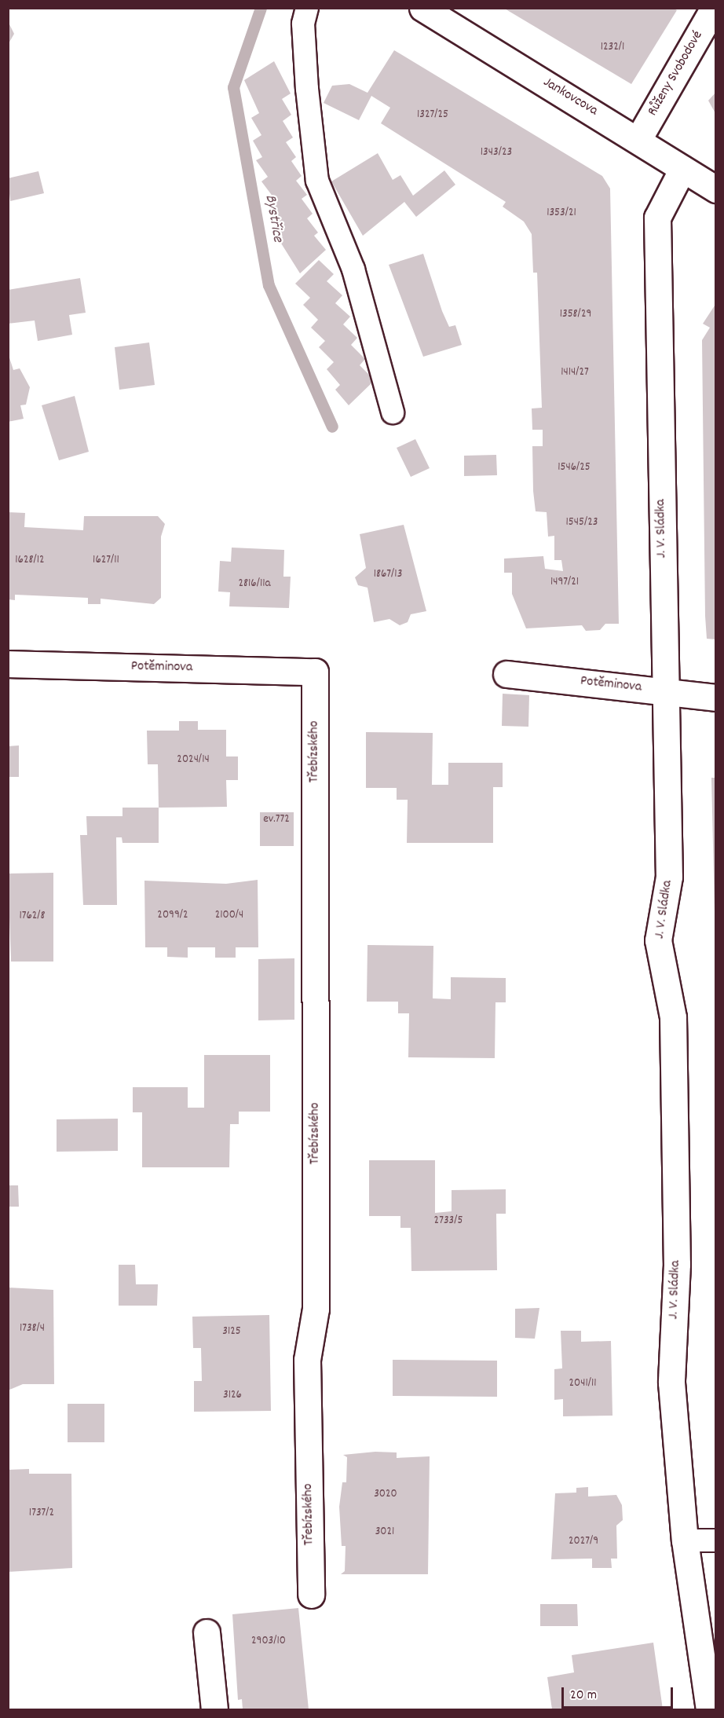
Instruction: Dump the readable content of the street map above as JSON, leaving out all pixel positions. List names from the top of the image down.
{
  "streets": {
    "street": [
      "Růženy Svobodové",
      "Jankovcova",
      "J. V. Sládka",
      "Potěminova",
      "Třebízského"
    ]
  },
  "crossings": [
    ["Růženy Svobodové", "Jankovcova"],
    ["Jankovcova", "J. V. Sládka"],
    ["J. V. Sládka", "Potěminova"],
    ["Potěminova", "Třebízského"]
  ],
  "water": ["Bystřice"],
  "house_numbers": [
    "1232/1",
    "1327/25",
    "1343/23",
    "1353/21",
    "1358/29",
    "1414/27",
    "1546/25",
    "1545/23",
    "1628/12",
    "1627/11",
    "1867/13",
    "1497/21",
    "2816/11a",
    "2024/14",
    "ev.772",
    "2099/2",
    "2100/4",
    "1762/8",
    "2733/5",
    "1738/4",
    "3125",
    "2041/11",
    "3126",
    "3020",
    "1737/2",
    "3021",
    "2027/9",
    "2903/10"
  ],
  "scale_bar": "20 m"
}
